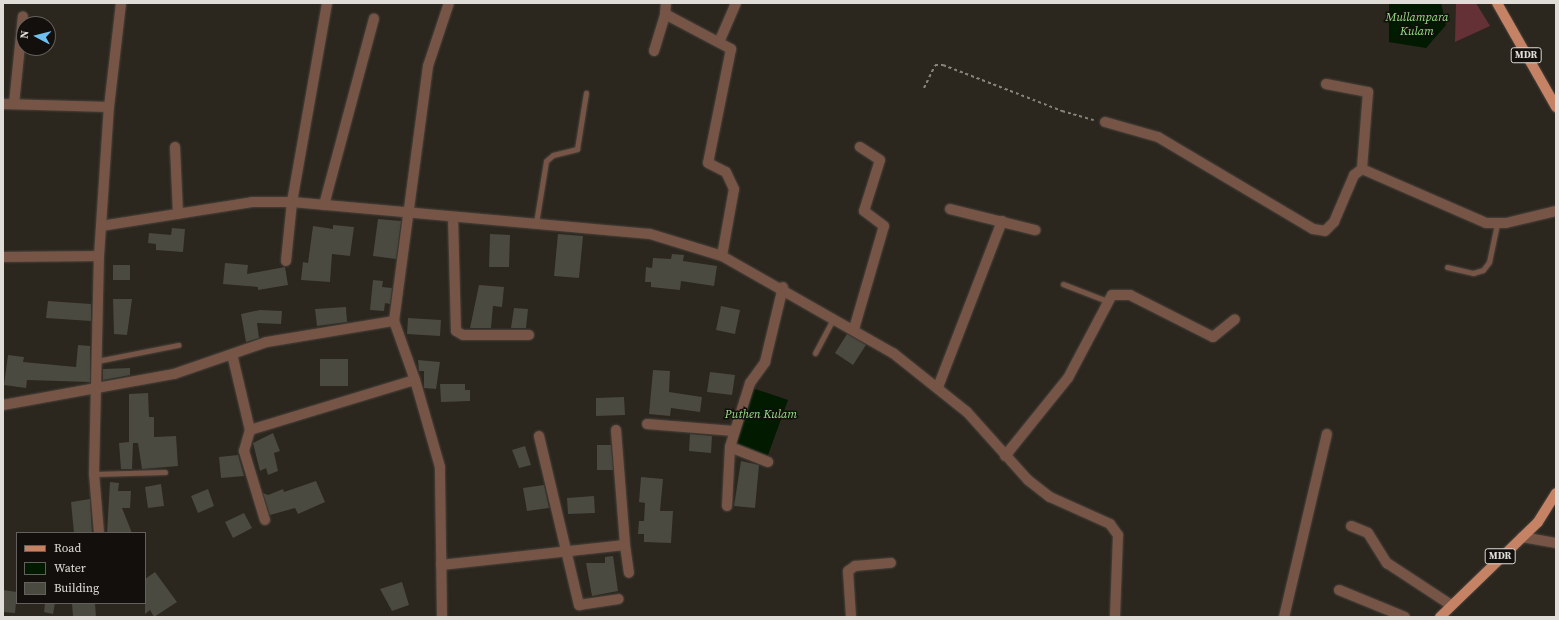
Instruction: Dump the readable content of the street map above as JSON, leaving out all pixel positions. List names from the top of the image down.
{
  "streets": {
    "main road": ["MDR"]
  },
  "water": ["Mullampara Kulam", "Puthen Kulam"],
  "legend": ["Road", "Water", "Building"],
  "north": "left"
}
